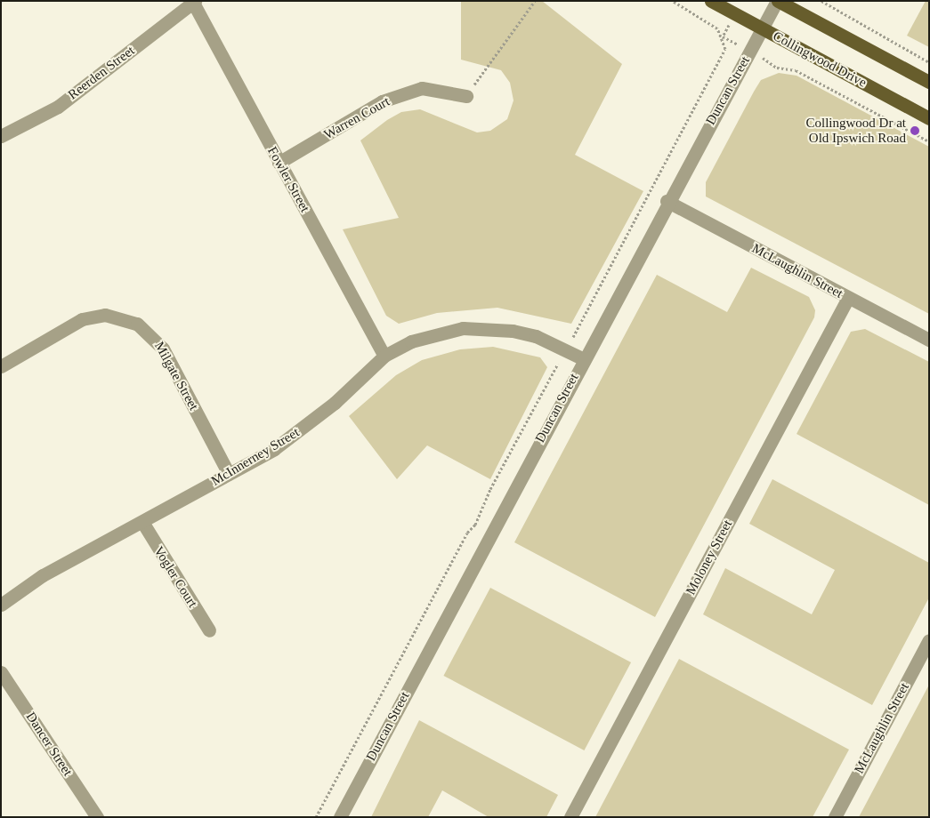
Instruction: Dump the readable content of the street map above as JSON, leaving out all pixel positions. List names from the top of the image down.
{
  "streets": {
    "main road": ["Collingwood Drive"],
    "street": [
      "Reerden Street",
      "Duncan Street",
      "Warren Court",
      "Fowler Street",
      "McLaughlin Street",
      "Milgate Street",
      "McInnerney Street",
      "Moloney Street",
      "Vogler Court",
      "Dancer Street"
    ]
  },
  "crossings": [
    ["Collingwood Drive", "Duncan Street"],
    ["Reerden Street", "Fowler Street"],
    ["Duncan Street", "McLaughlin Street"],
    ["Duncan Street", "McInnerney Street"],
    ["Warren Court", "Fowler Street"],
    ["Fowler Street", "McInnerney Street"],
    ["McLaughlin Street", "Moloney Street"],
    ["Milgate Street", "McInnerney Street"],
    ["McInnerney Street", "Vogler Court"]
  ],
  "places": ["Collingwood Dr at Old Ipswich Road"]
}
